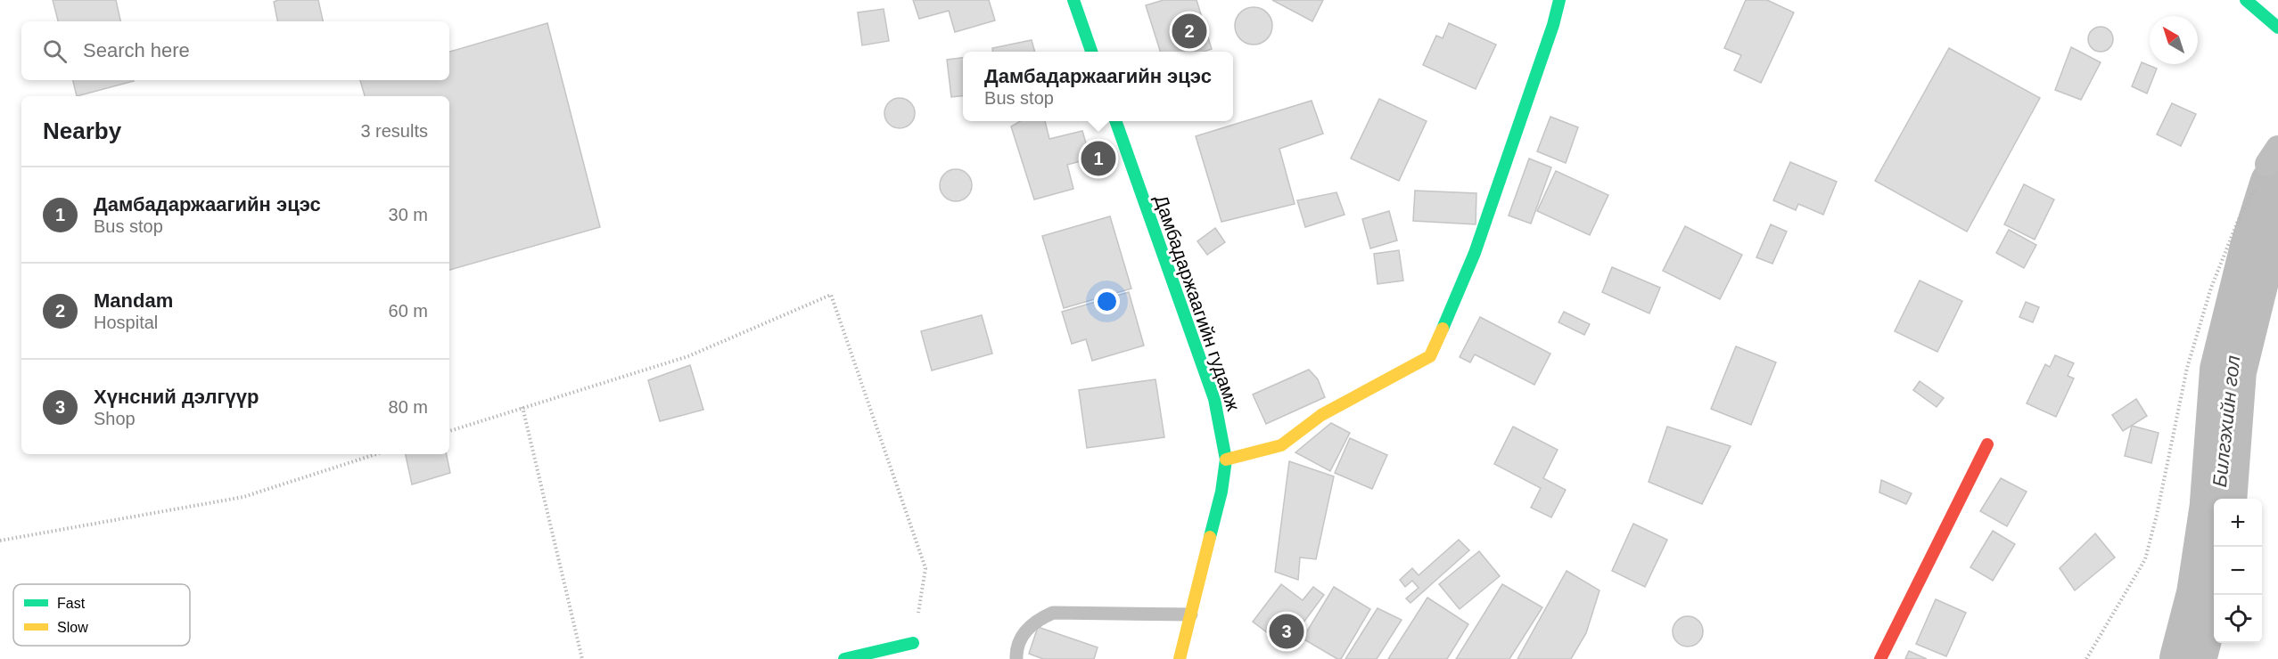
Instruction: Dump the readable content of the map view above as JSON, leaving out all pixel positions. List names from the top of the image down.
{
  "streets": {
    "street": ["Дамбадаржаагийн гудамж"]
  },
  "water": ["Билгэхийн гол"],
  "legend": ["Fast", "Slow"],
  "north": "top left",
  "page": {
    "pins": ["2", "1", "3"],
    "search": "Search here",
    "popup": ["Дамбадаржаагийн эцэс", "Bus stop"],
    "heading": ["Nearby", "3 results"],
    "list": [
      {
        "mark": "1",
        "name": "Дамбадаржаагийн эцэс",
        "note": "Bus stop",
        "value": "30 m"
      },
      {
        "mark": "2",
        "name": "Mandam",
        "note": "Hospital",
        "value": "60 m"
      },
      {
        "mark": "3",
        "name": "Хүнсний дэлгүүр",
        "note": "Shop",
        "value": "80 m"
      }
    ],
    "map_buttons": ["+", "−"]
  }
}
